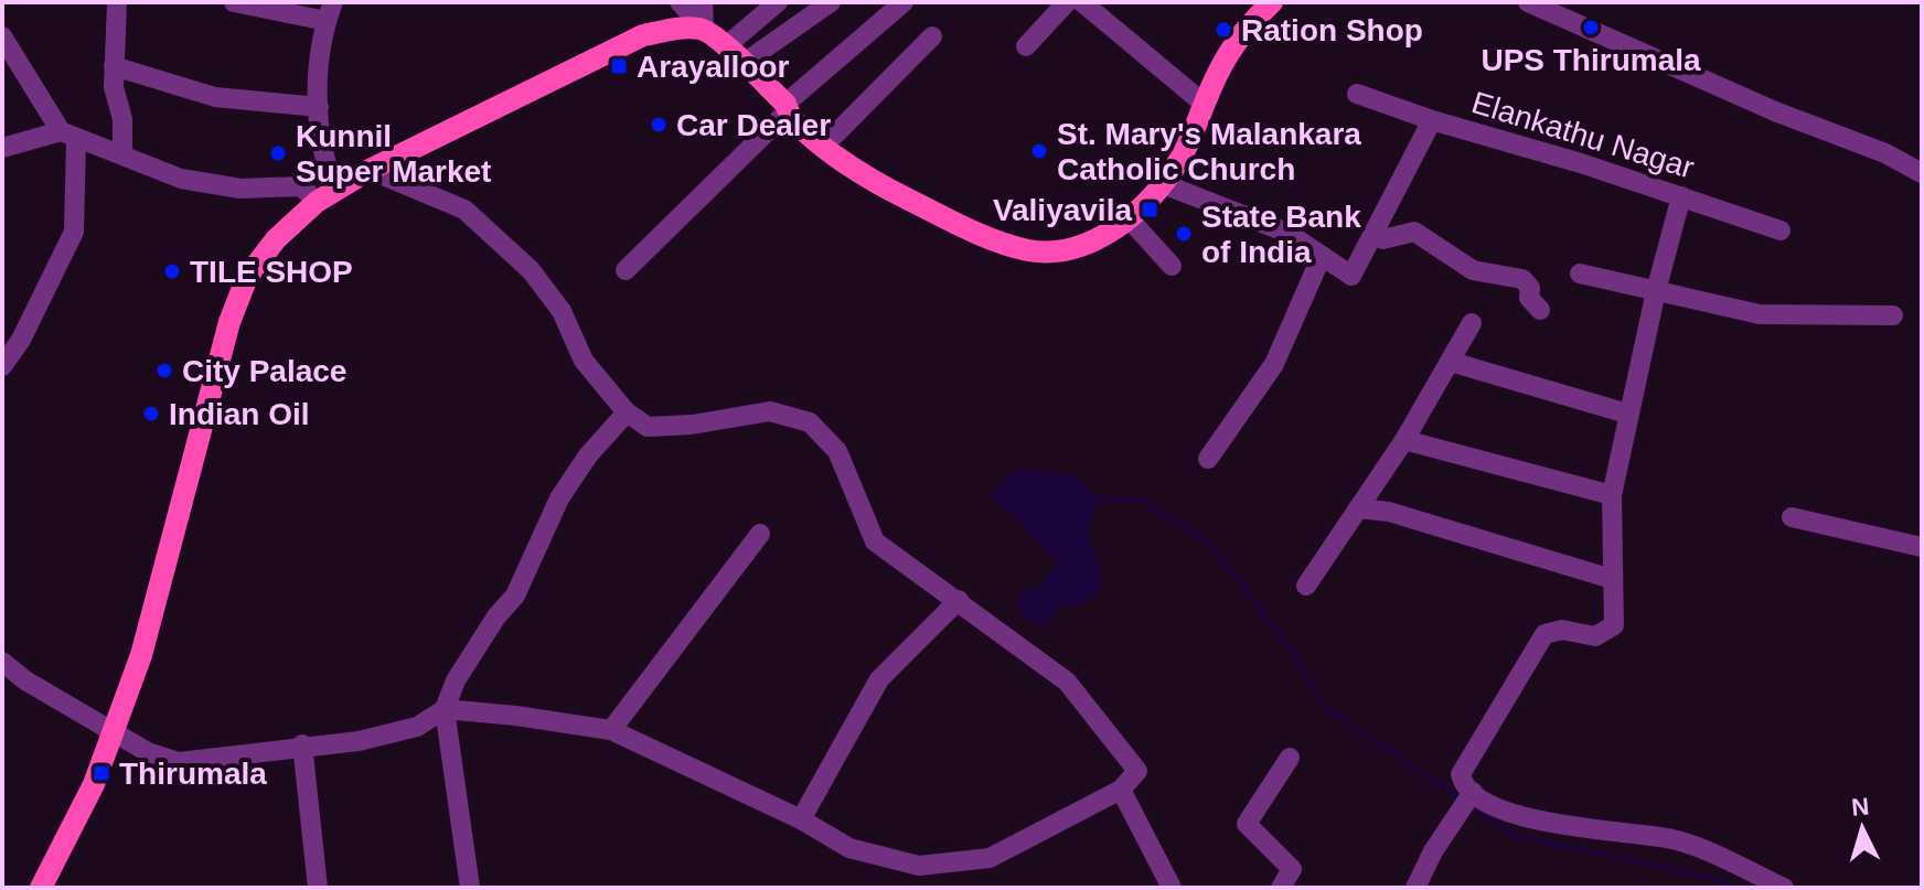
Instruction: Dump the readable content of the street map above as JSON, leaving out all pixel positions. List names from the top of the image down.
{
  "streets": {
    "street": ["Elankathu Nagar"]
  },
  "places": {
    "other": [
      "UPS Thirumala",
      "Ration Shop",
      "Car Dealer",
      "St. Mary's Malankara Catholic Church",
      "Kunnil Super Market",
      "State Bank of India",
      "TILE SHOP",
      "City Palace",
      "Indian Oil"
    ],
    "transit": ["Arayalloor", "Valiyavila", "Thirumala"]
  },
  "north": "top"
}
